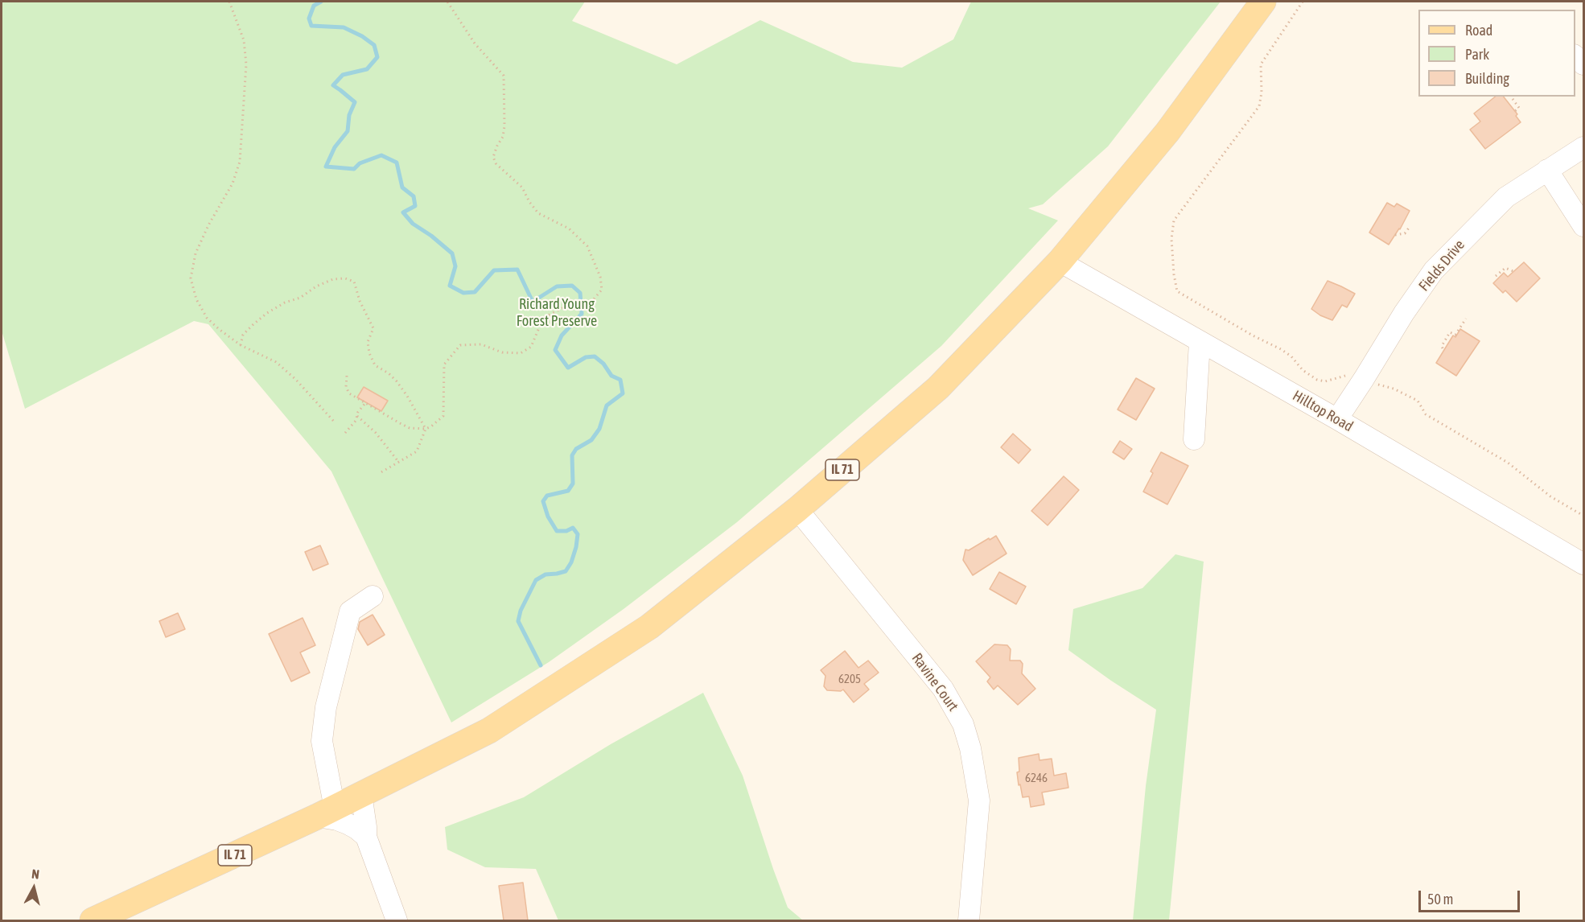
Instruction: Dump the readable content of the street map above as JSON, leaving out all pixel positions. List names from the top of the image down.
{
  "streets": {
    "main road": ["IL 71"],
    "street": ["Fields Drive", "Hilltop Road", "Ravine Court"]
  },
  "crossings": [
    ["Fields Drive", "Hilltop Road"],
    ["Hilltop Road", "IL 71"],
    ["IL 71", "Ravine Court"]
  ],
  "parks": ["Richard Young Forest Preserve"],
  "house_numbers": ["6205", "6246"],
  "legend": ["Road", "Park", "Building"],
  "scale_bar": "50 m",
  "north": "top"
}
